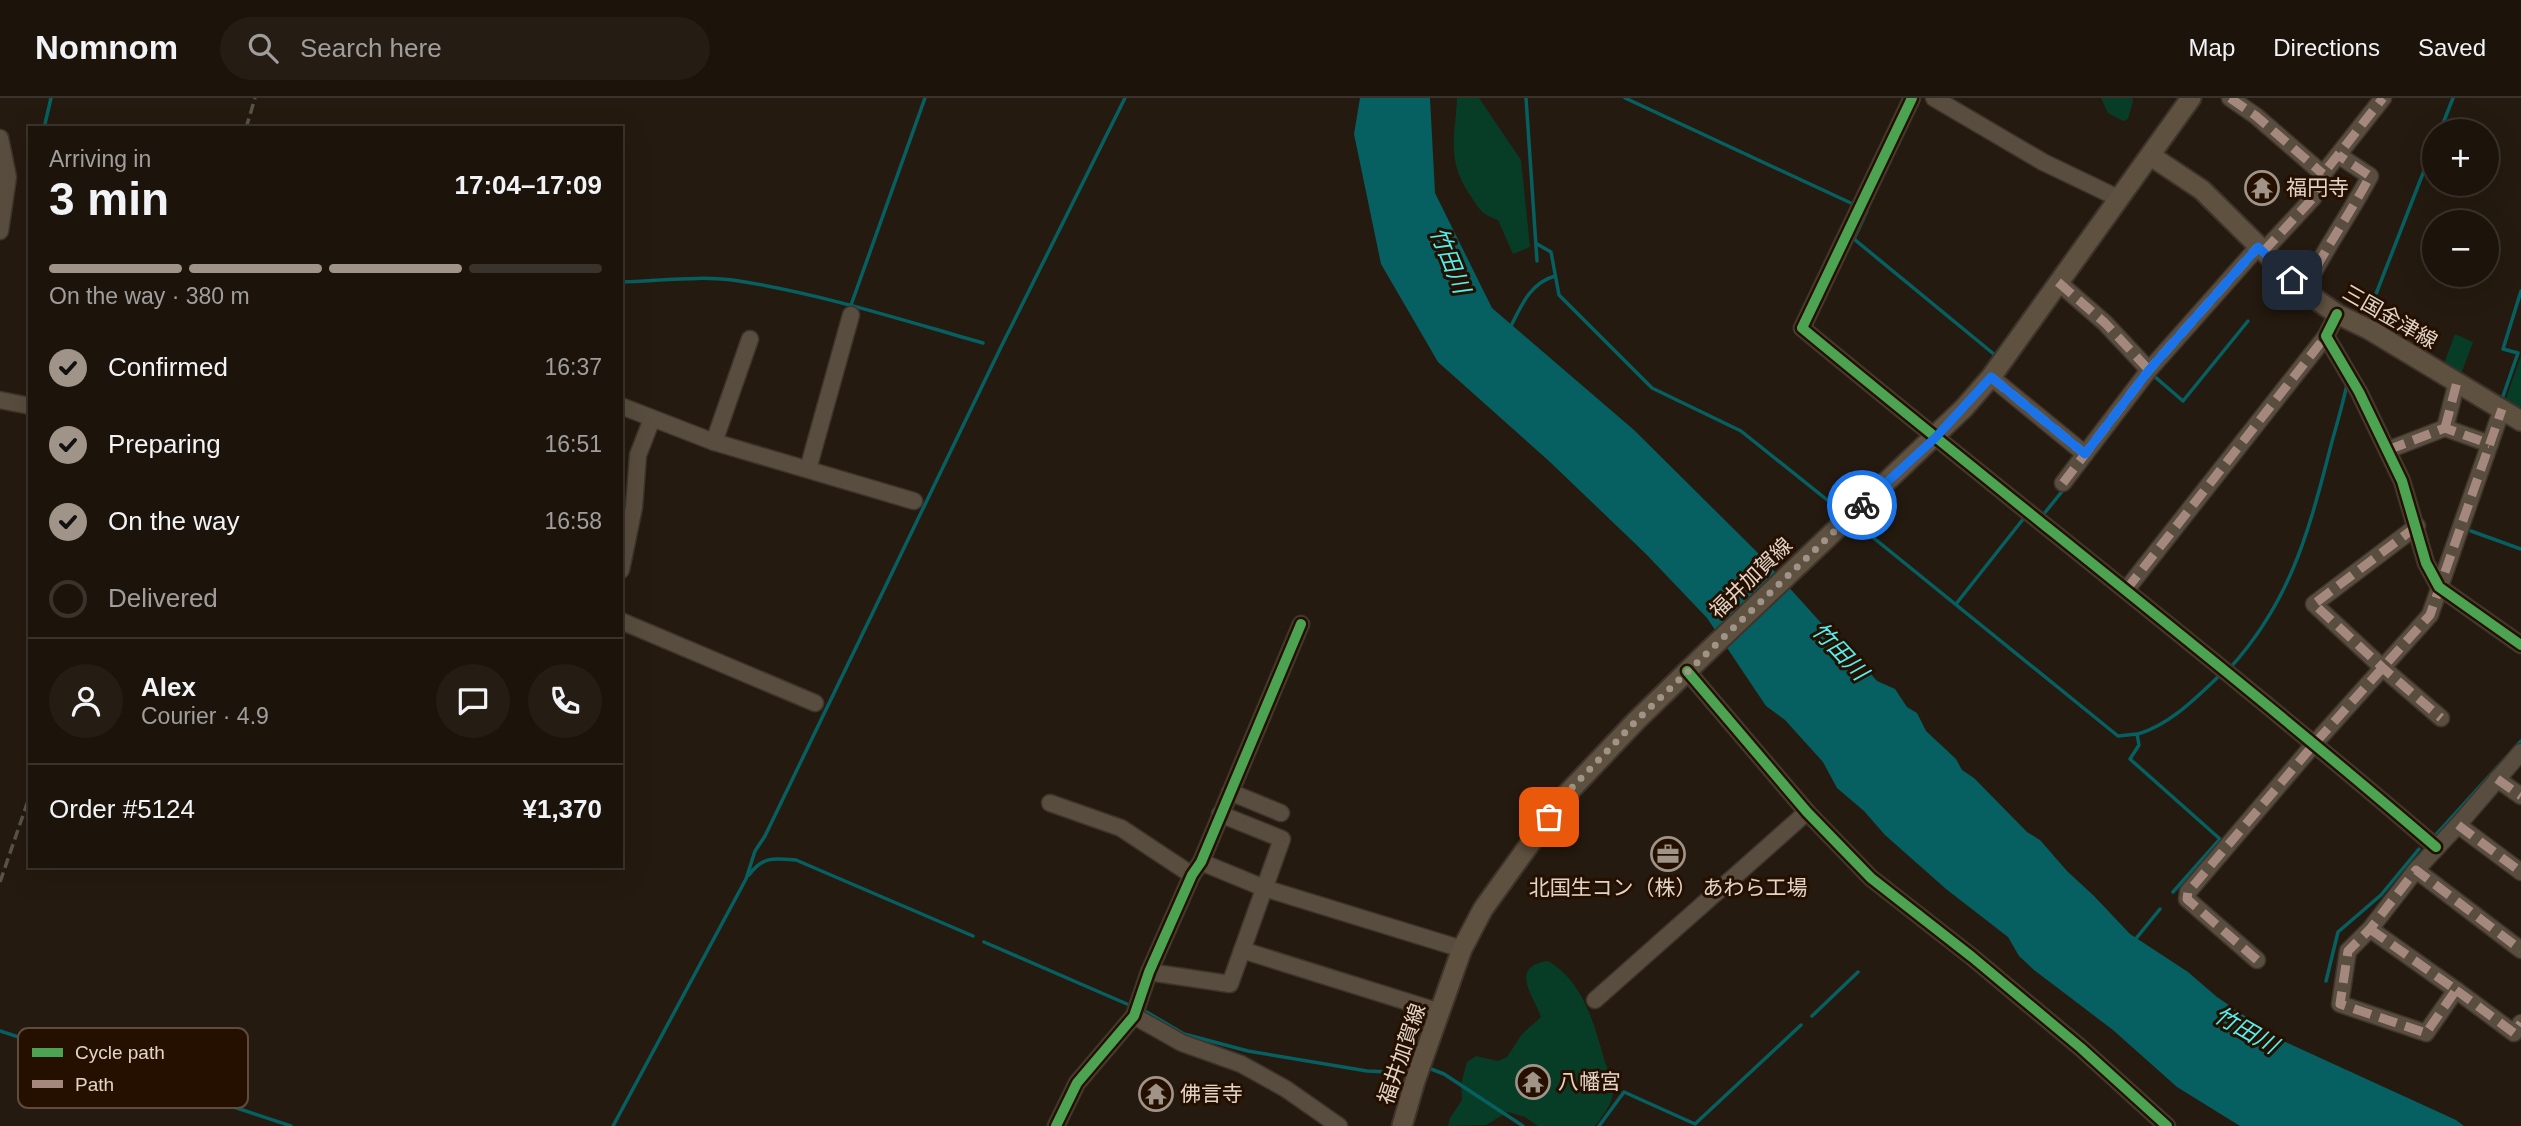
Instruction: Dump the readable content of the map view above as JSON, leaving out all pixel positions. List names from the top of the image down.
{
  "streets": {
    "main road": ["三国金津線", "福井加賀線"]
  },
  "crossings": [
    ["三国金津線", "福井加賀線"]
  ],
  "water": ["竹田川"],
  "places": {
    "temple": ["福円寺", "八幡宮", "佛言寺"],
    "office": ["北国生コン（株） あわら工場"]
  },
  "legend": ["Cycle path", "Path"],
  "page": {
    "header": "Nomnom",
    "search": "Search here",
    "nav": ["Map", "Directions", "Saved"],
    "map_buttons": ["+", "−"],
    "heading": ["3 min", "Arriving in", "17:04–17:09"],
    "panel": [
      "Alex",
      "Courier · 4.9",
      "Order #5124",
      "¥1,370"
    ],
    "bar": "On the way · 380 m",
    "list": [
      ["Confirmed", "16:37"],
      ["Preparing", "16:51"],
      ["On the way", "16:58"],
      "Delivered"
    ]
  }
}
